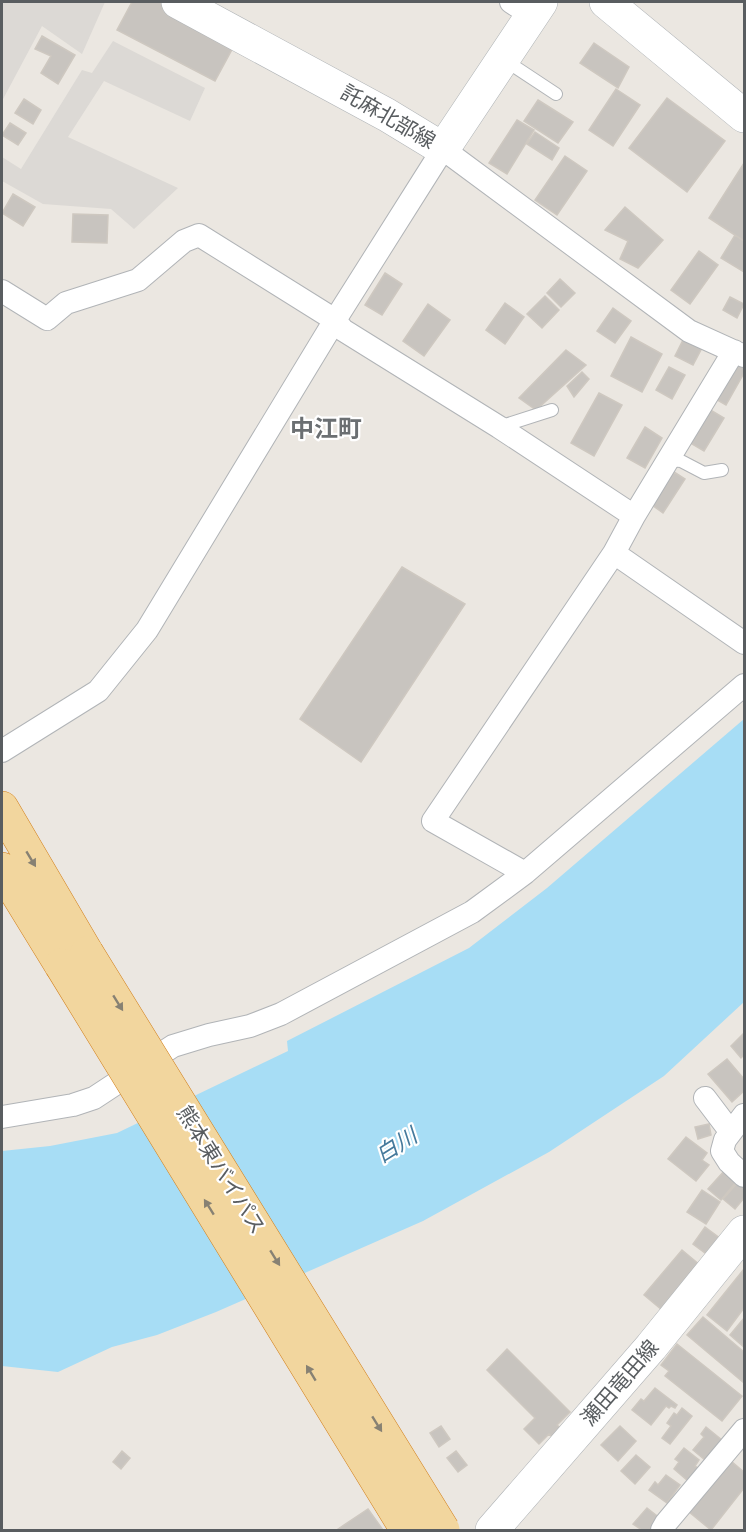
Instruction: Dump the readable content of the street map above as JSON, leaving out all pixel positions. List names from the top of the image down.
{
  "streets": {
    "highway": ["熊本東バイパス"],
    "main road": ["託麻北部線", "瀬田竜田線"]
  },
  "districts": ["中江町"],
  "water": ["白川"]
}
